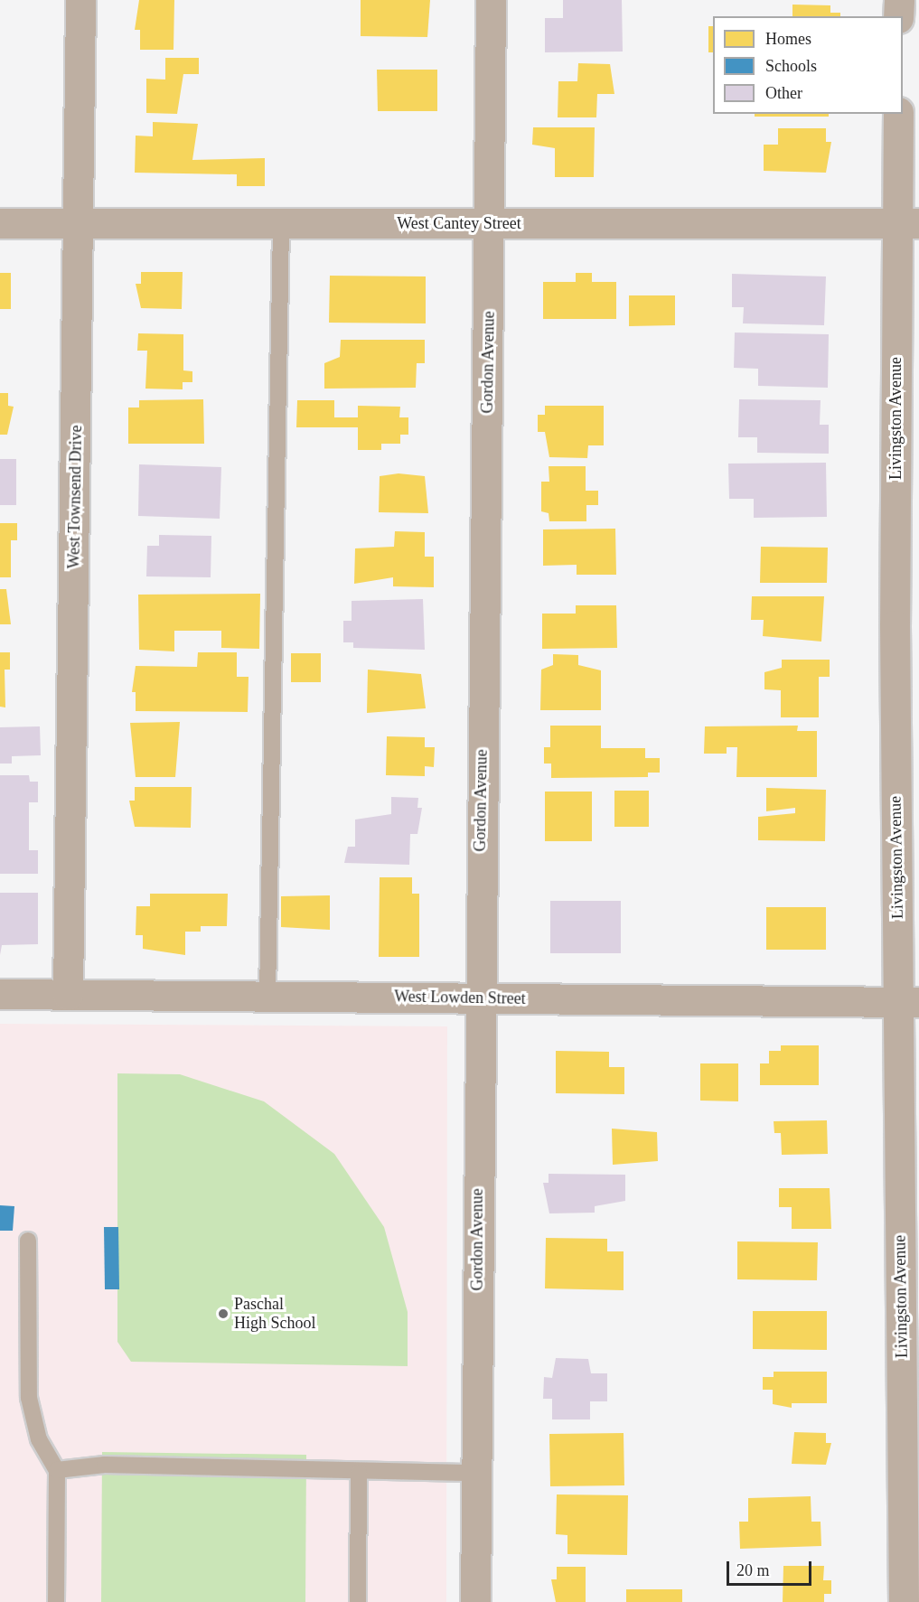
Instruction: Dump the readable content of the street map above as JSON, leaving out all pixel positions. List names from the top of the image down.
{
  "streets": {
    "street": [
      "West Cantey Street",
      "Gordon Avenue",
      "Livingston Avenue",
      "West Townsend Drive",
      "West Lowden Street"
    ]
  },
  "crossings": [
    ["West Cantey Street", "Gordon Avenue"],
    ["West Cantey Street", "Livingston Avenue"],
    ["West Cantey Street", "West Townsend Drive"],
    ["Gordon Avenue", "West Lowden Street"],
    ["Livingston Avenue", "West Lowden Street"],
    ["West Townsend Drive", "West Lowden Street"]
  ],
  "places": ["Paschal High School"],
  "legend": ["Homes", "Schools", "Other"],
  "scale_bar": "20 m"
}
